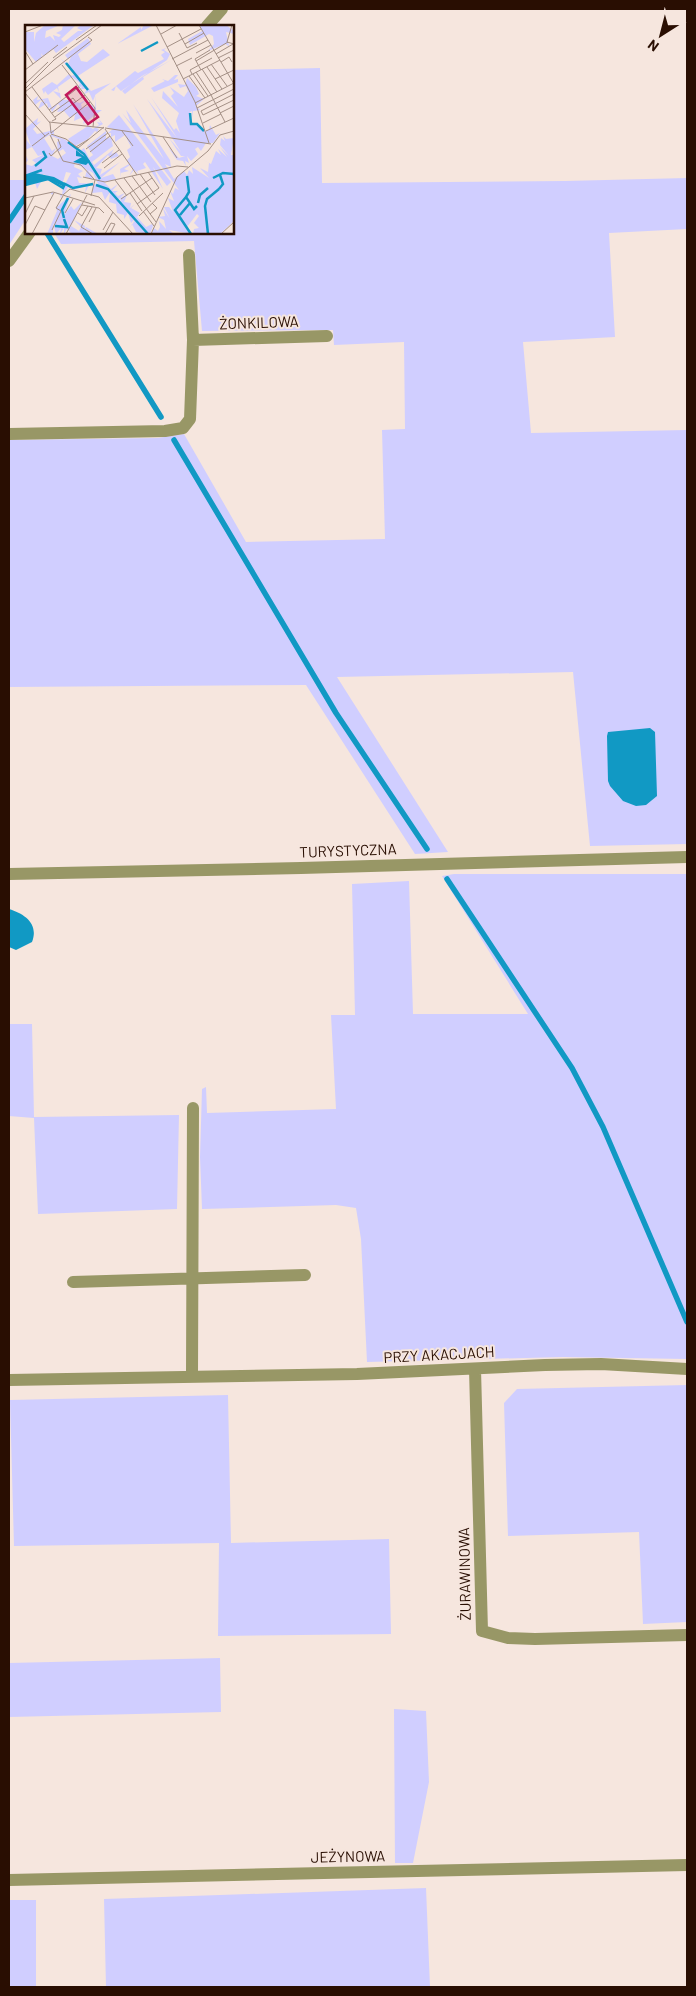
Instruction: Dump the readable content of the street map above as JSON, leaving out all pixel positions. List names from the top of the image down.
{
  "streets": {
    "street": [
      "ŻONKILOWA",
      "TURYSTYCZNA",
      "PRZY AKACJACH",
      "ŻURAWINOWA",
      "JEŻYNOWA"
    ]
  },
  "crossings": [
    ["PRZY AKACJACH", "ŻURAWINOWA"]
  ],
  "north": "bottom left"
}
